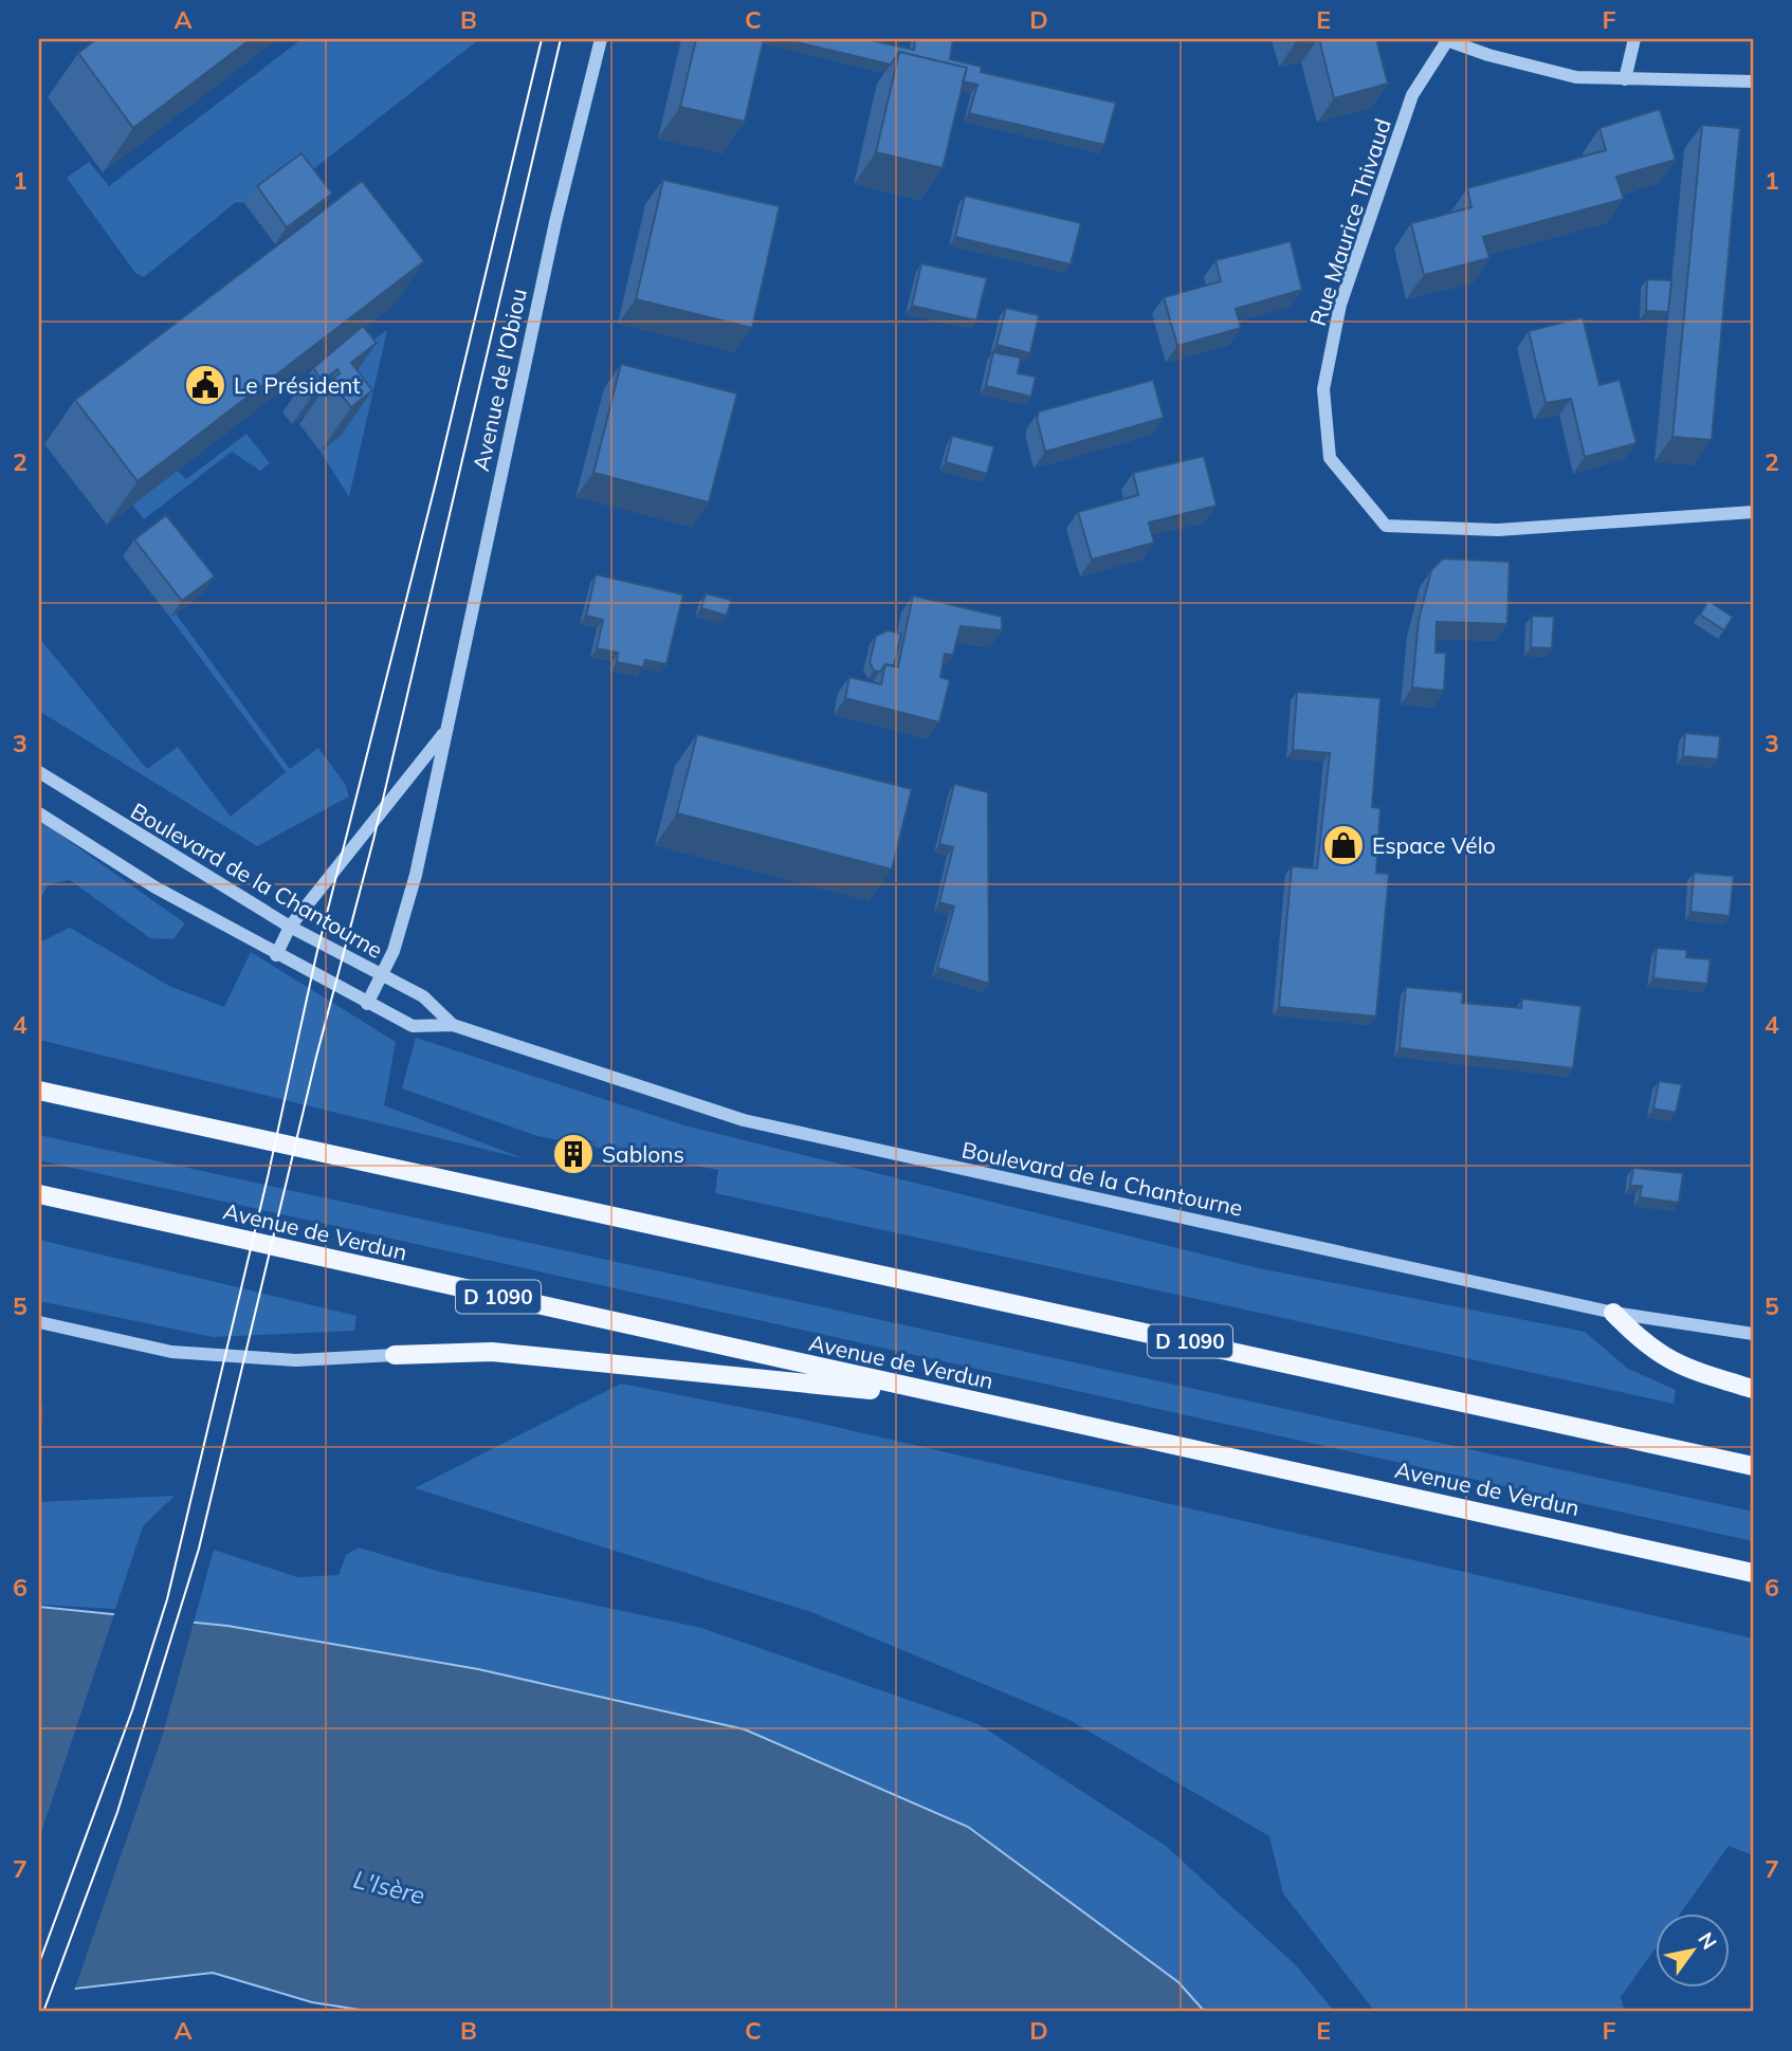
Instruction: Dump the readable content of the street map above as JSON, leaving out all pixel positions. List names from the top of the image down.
{
  "streets": {
    "main road": ["Avenue de Verdun", "D 1090"],
    "street": ["Rue Maurice Thivaud", "Avenue de l'Obiou", "Boulevard de la Chantourne"]
  },
  "crossings": [
    ["Avenue de l'Obiou", "Boulevard de la Chantourne"]
  ],
  "water": ["L'Isère"],
  "places": {
    "public building": ["Le Président"],
    "shop": ["Espace Vélo"],
    "building": ["Sablons"]
  },
  "north": "top right",
  "grid": {
    "columns": [
      "A",
      "B",
      "C",
      "D",
      "E",
      "F"
    ],
    "rows": [
      "1",
      "2",
      "3",
      "4",
      "5",
      "6",
      "7"
    ]
  }
}
